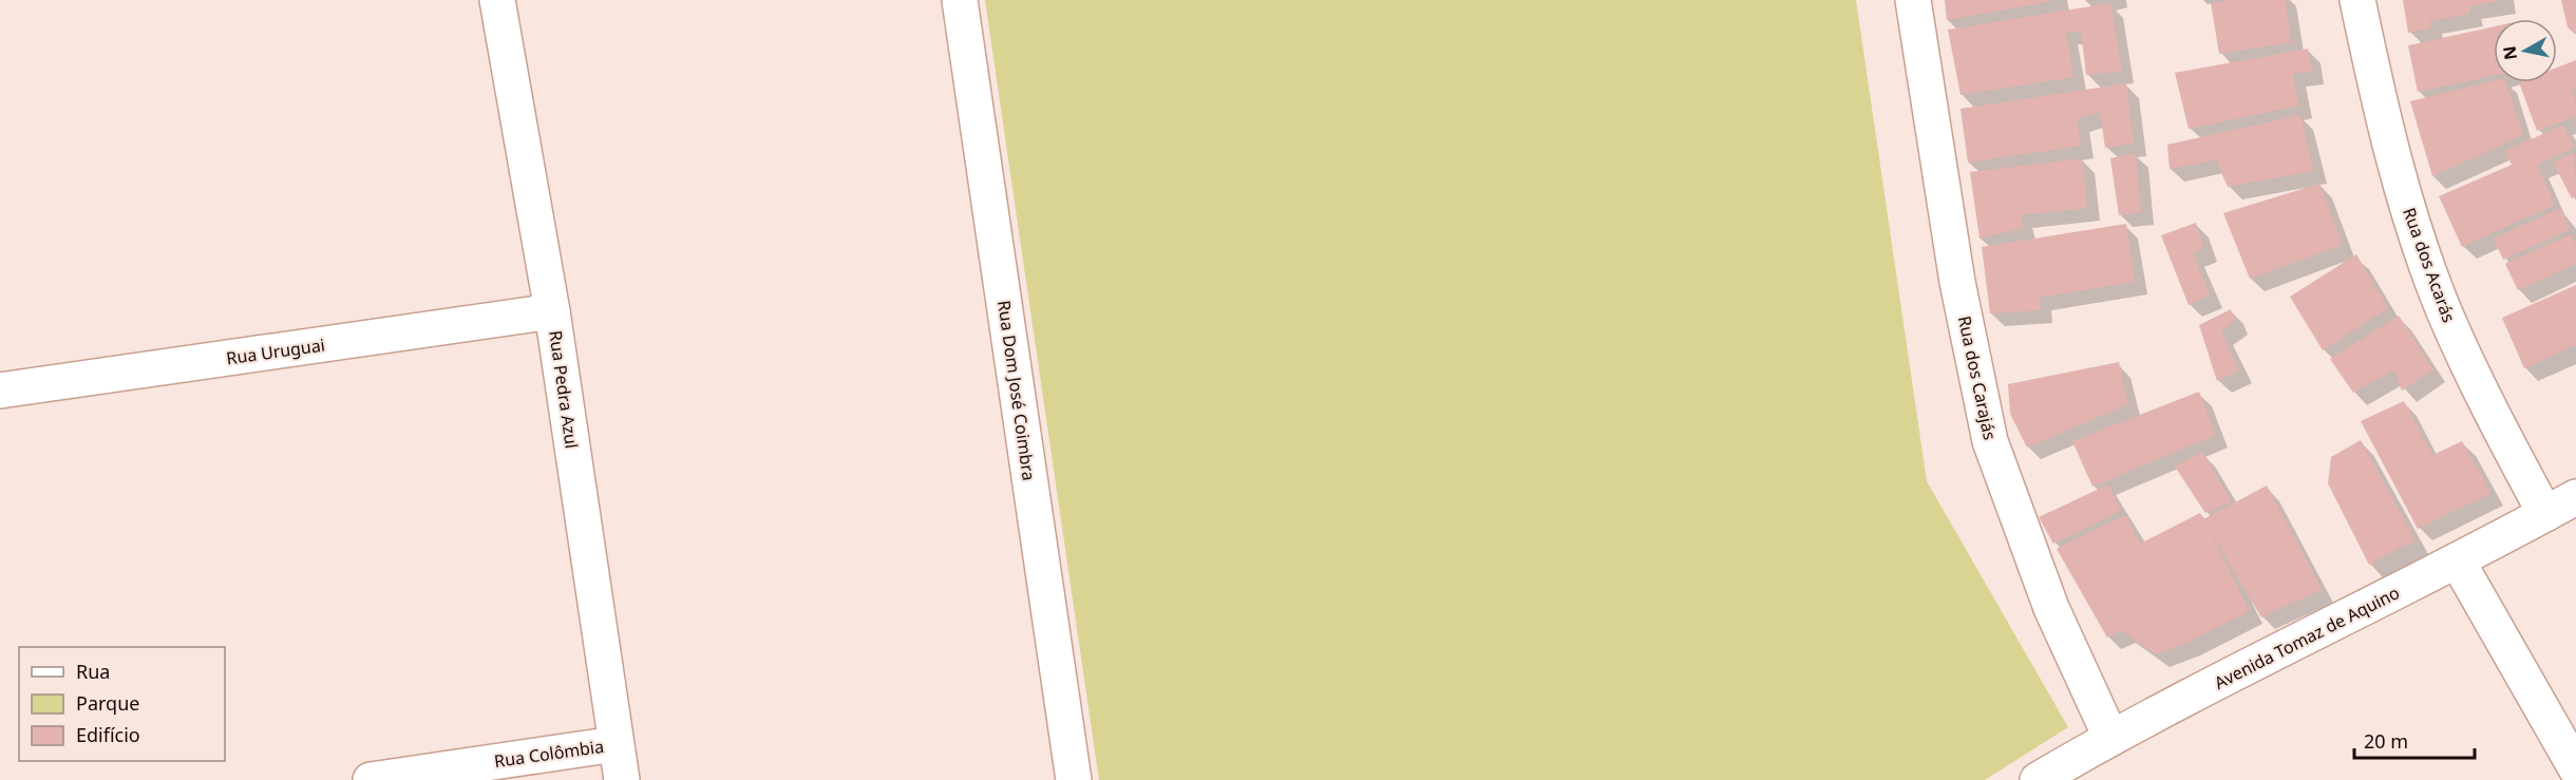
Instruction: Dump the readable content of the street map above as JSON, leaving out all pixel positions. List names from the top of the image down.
{
  "streets": {
    "street": [
      "Rua dos Acarás",
      "Rua Uruguai",
      "Rua dos Carajás",
      "Rua Pedra Azul",
      "Rua Dom José Coimbra",
      "Avenida Tomaz de Aquino",
      "Rua Colômbia"
    ]
  },
  "crossings": [
    ["Rua dos Acarás", "Avenida Tomaz de Aquino"],
    ["Rua Uruguai", "Rua Pedra Azul"],
    ["Rua dos Carajás", "Avenida Tomaz de Aquino"],
    ["Rua Pedra Azul", "Rua Colômbia"]
  ],
  "legend": ["Rua", "Parque", "Edifício"],
  "scale_bar": "20 m",
  "north": "left"
}
